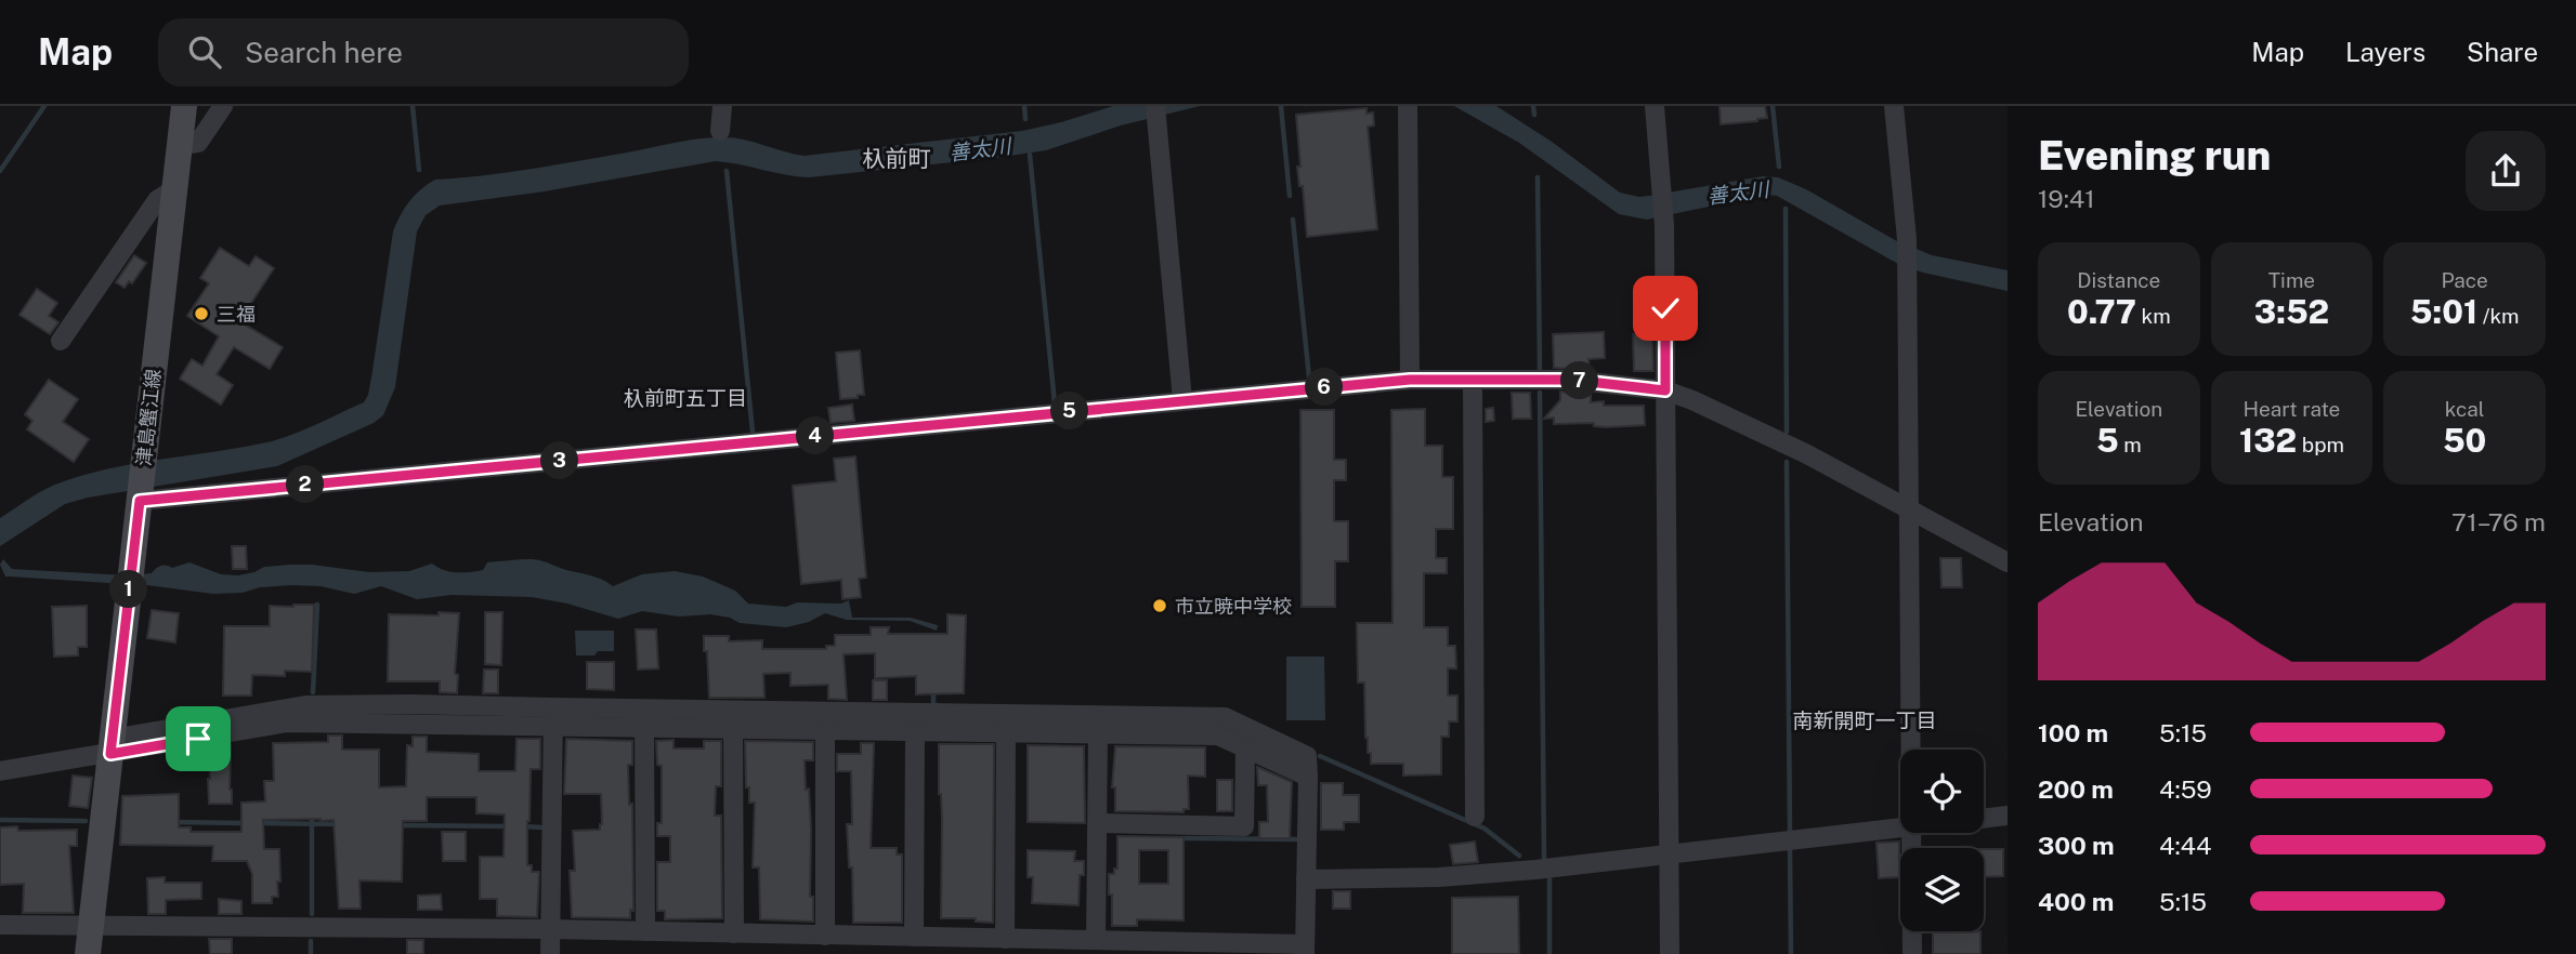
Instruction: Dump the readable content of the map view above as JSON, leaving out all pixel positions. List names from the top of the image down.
{
  "streets": {
    "main road": ["津島蟹江線"]
  },
  "districts": ["杁前町", "杁前町五丁目", "南新開町一丁目"],
  "water": ["善太川"],
  "places": ["三福", "市立暁中学校"],
  "page": {
    "header": "Map",
    "search": "Search here",
    "nav": ["Map", "Layers", "Share"],
    "heading": ["Evening run", "19:41"],
    "stats": [
      ["Distance", "0.77 km"],
      ["Time", "3:52"],
      ["Pace", "5:01 /km"],
      ["Elevation", "5 m"],
      ["Heart rate", "132 bpm"],
      ["kcal", "50"]
    ],
    "pins": [
      "7",
      "6",
      "5",
      "4",
      "3",
      "2",
      "1"
    ],
    "chart": ["Elevation", "71–76 m"],
    "list": [
      {
        "name": "100 m",
        "note": "5:15"
      },
      {
        "name": "200 m",
        "note": "4:59"
      },
      {
        "name": "300 m",
        "note": "4:44"
      },
      {
        "name": "400 m",
        "note": "5:15"
      }
    ]
  }
}
